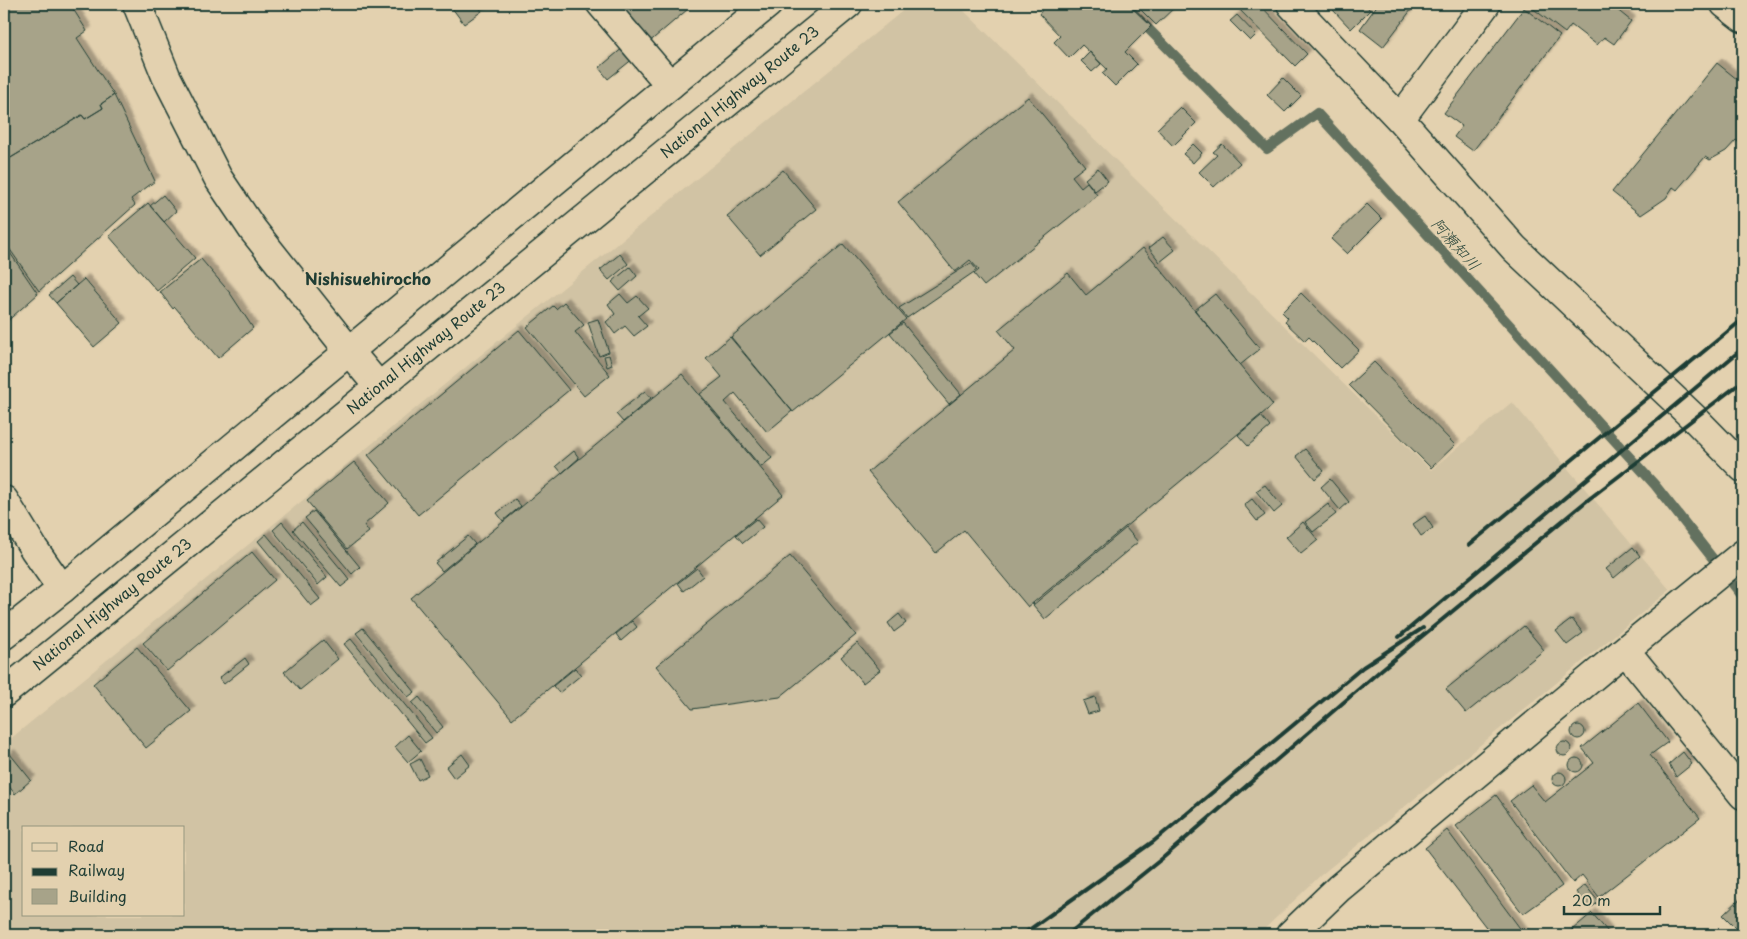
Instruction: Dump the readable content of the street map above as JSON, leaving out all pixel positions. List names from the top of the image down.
{
  "streets": {
    "main road": ["National Highway Route 23"]
  },
  "districts": ["Nishisuehirocho"],
  "water": ["阿瀬知川"],
  "legend": ["Road", "Railway", "Building"],
  "scale_bar": "20 m"
}
